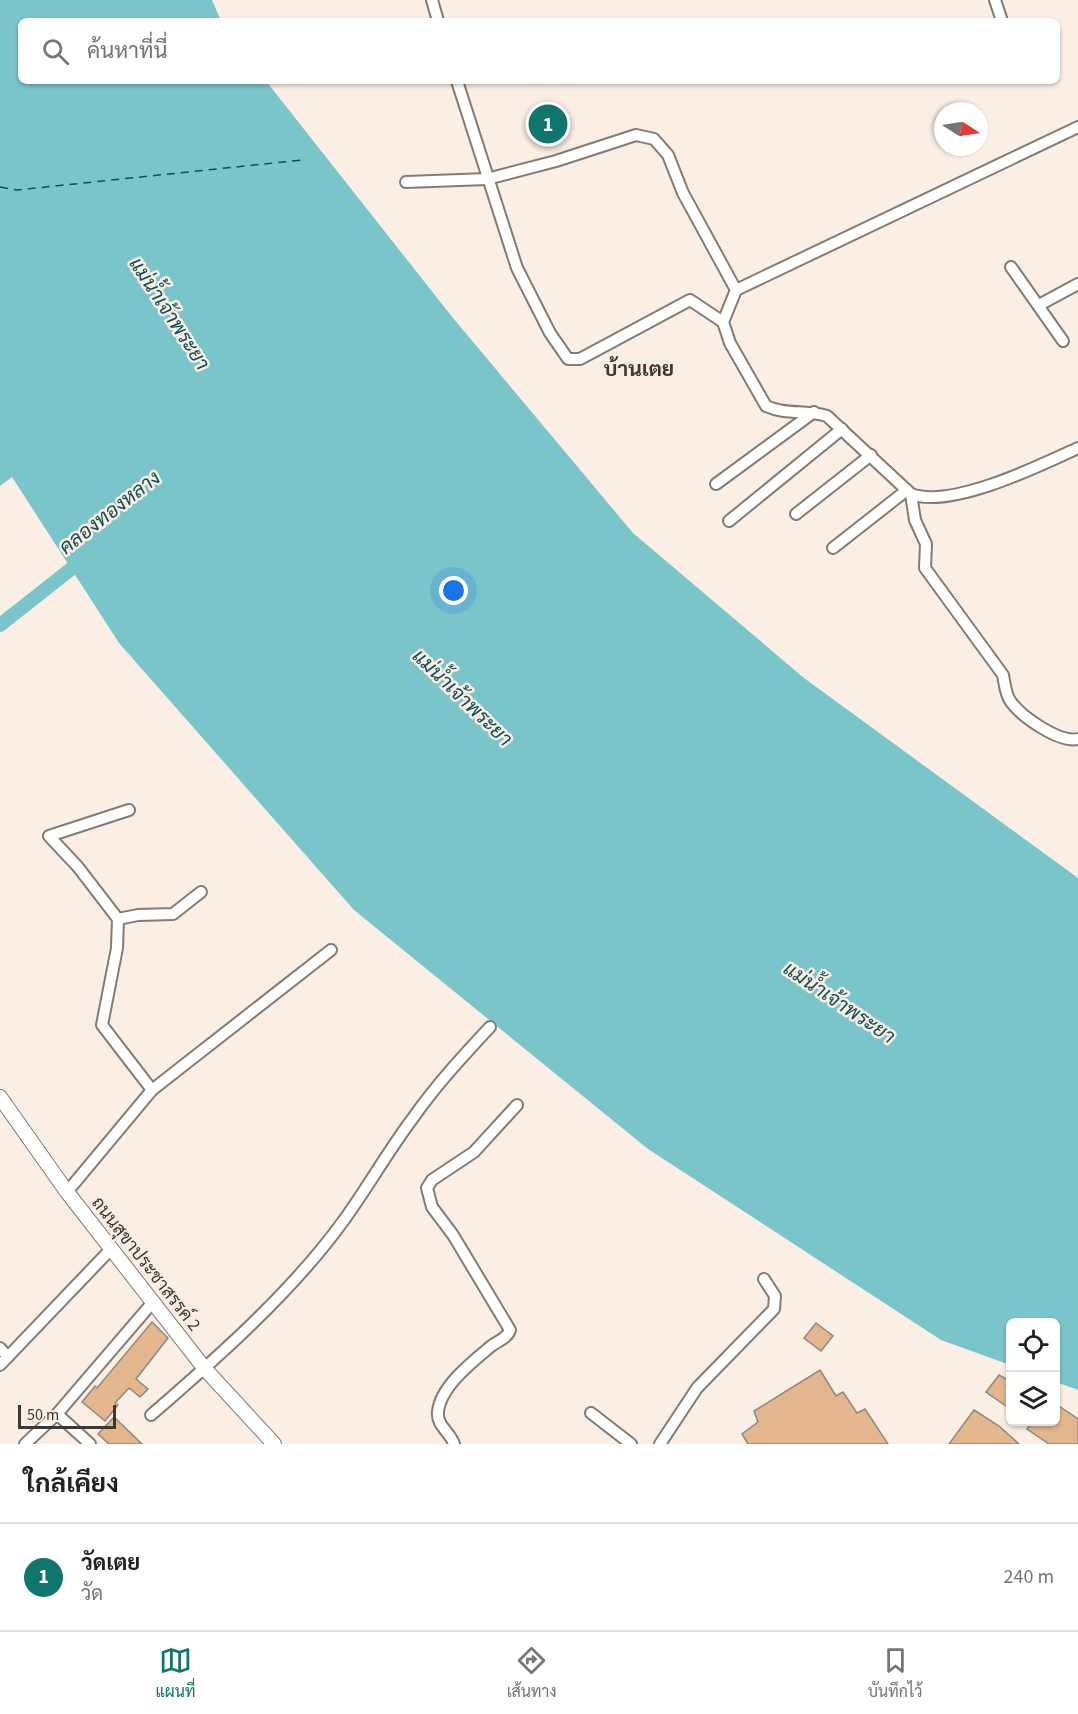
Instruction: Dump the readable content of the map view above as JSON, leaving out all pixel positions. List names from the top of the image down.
{
  "streets": {
    "street": ["ถนนสุขาประชาสรรค์ 2"]
  },
  "districts": ["บ้านเตย"],
  "water": ["แม่น้ำเจ้าพระยา", "คลองทองหลาง"],
  "scale_bar": "50 m",
  "north": "right",
  "page": {
    "search": "ค้นหาที่นี่",
    "pins": "1",
    "scale": "50 m",
    "heading": "ใกล้เคียง",
    "list": [
      {
        "mark": "1",
        "name": "วัดเตย",
        "note": "วัด",
        "value": "240 m"
      }
    ],
    "nav": ["แผนที่", "เส้นทาง", "บันทึกไว้"]
  }
}
